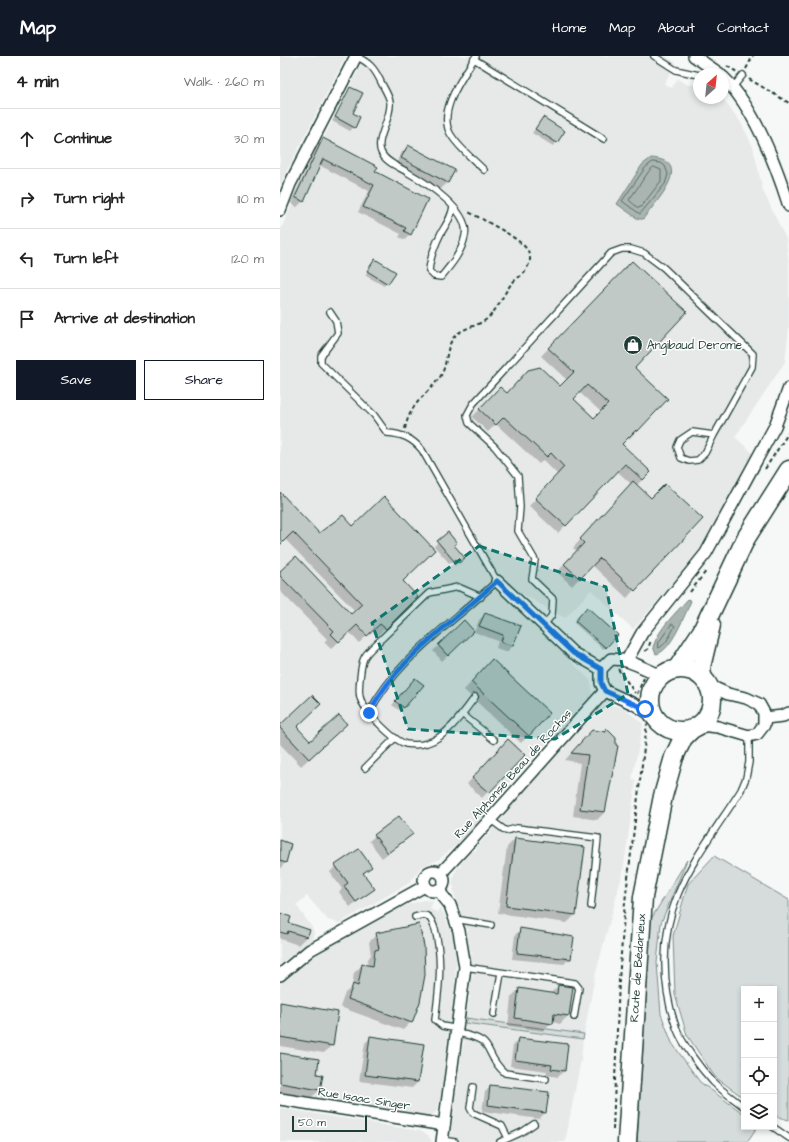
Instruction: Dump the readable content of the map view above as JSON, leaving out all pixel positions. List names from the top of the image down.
{
  "streets": {
    "main road": ["Route de Bédarieux"],
    "street": ["Rue Alphonse Beau de Rochas", "Rue Isaac Singer"]
  },
  "places": {
    "shop": ["Angibaud Derome"]
  },
  "scale_bar": "50 m",
  "north": "top right",
  "page": {
    "header": "Map",
    "nav": [
      "Home",
      "Map",
      "About",
      "Contact"
    ],
    "heading": ["4 min", "Walk · 260 m"],
    "list": [
      ["Continue", "30 m"],
      ["Turn right", "110 m"],
      ["Turn left", "120 m"],
      "Arrive at destination"
    ],
    "buttons": ["Save", "Share"],
    "map_buttons": ["+", "−"],
    "scale": "50 m"
  }
}
